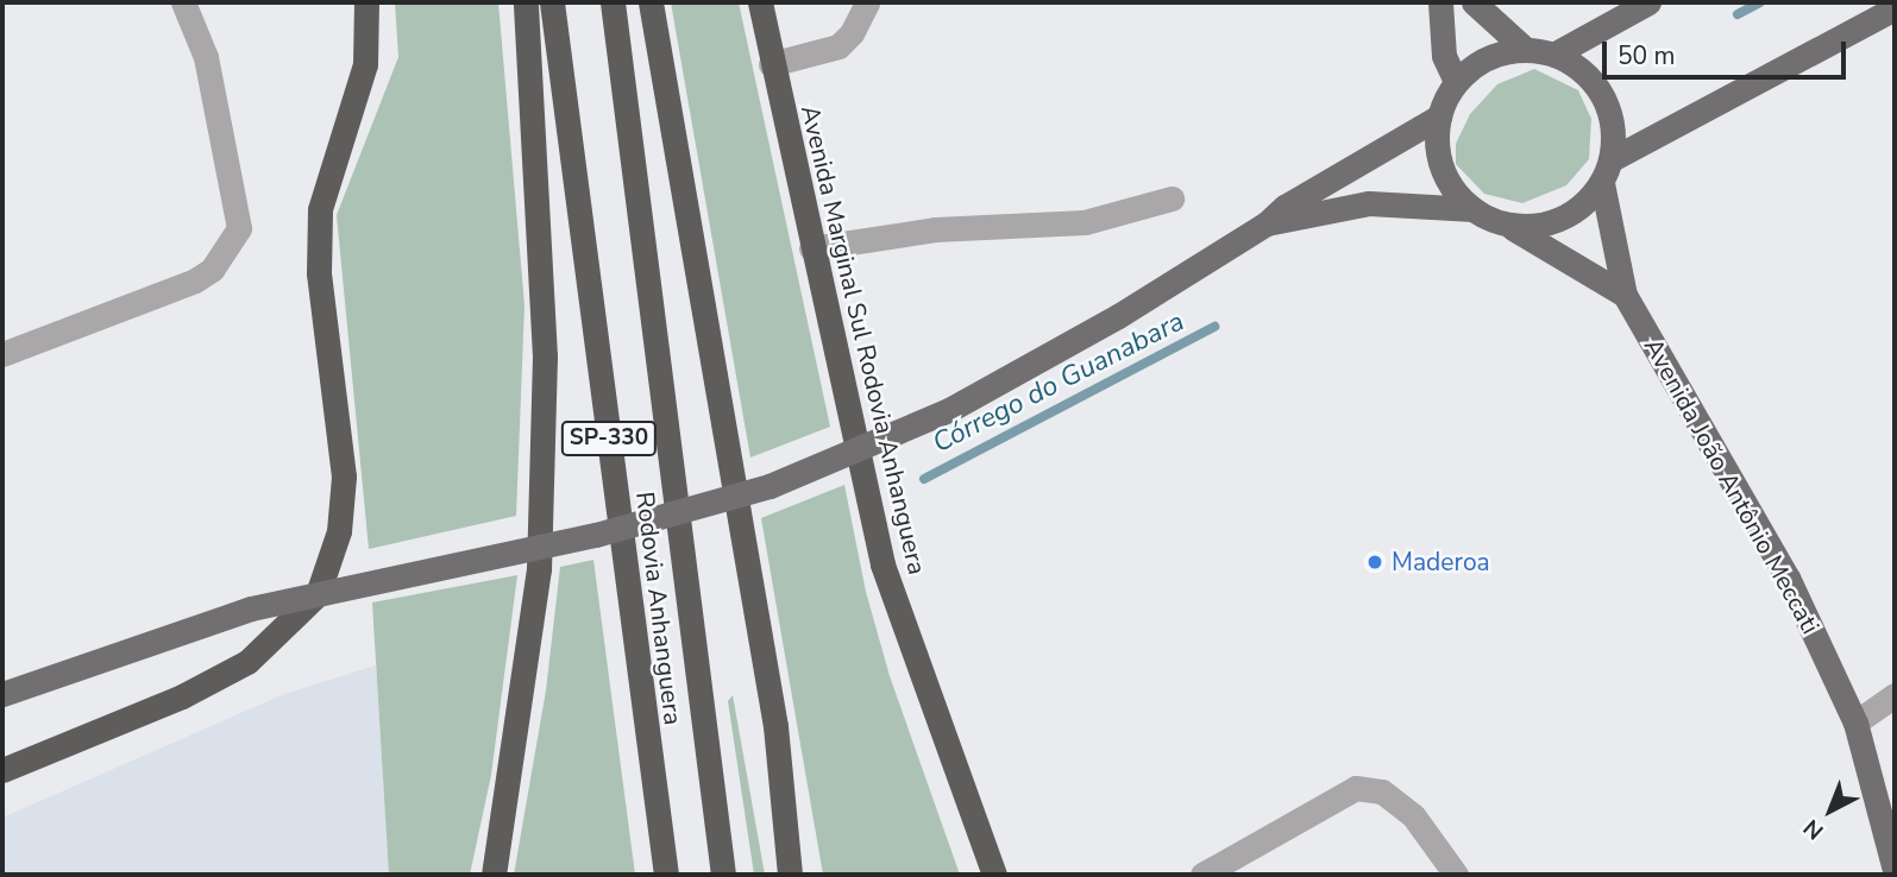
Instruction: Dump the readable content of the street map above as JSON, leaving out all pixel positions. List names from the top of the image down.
{
  "streets": {
    "highway": ["Avenida Marginal Sul Rodovia Anhanguera", "SP-330", "Rodovia Anhanguera"],
    "main road": ["Avenida João Antônio Meccati"]
  },
  "water": ["Córrego do Guanabara"],
  "places": ["Maderoa"],
  "scale_bar": "50 m",
  "north": "bottom left"
}
